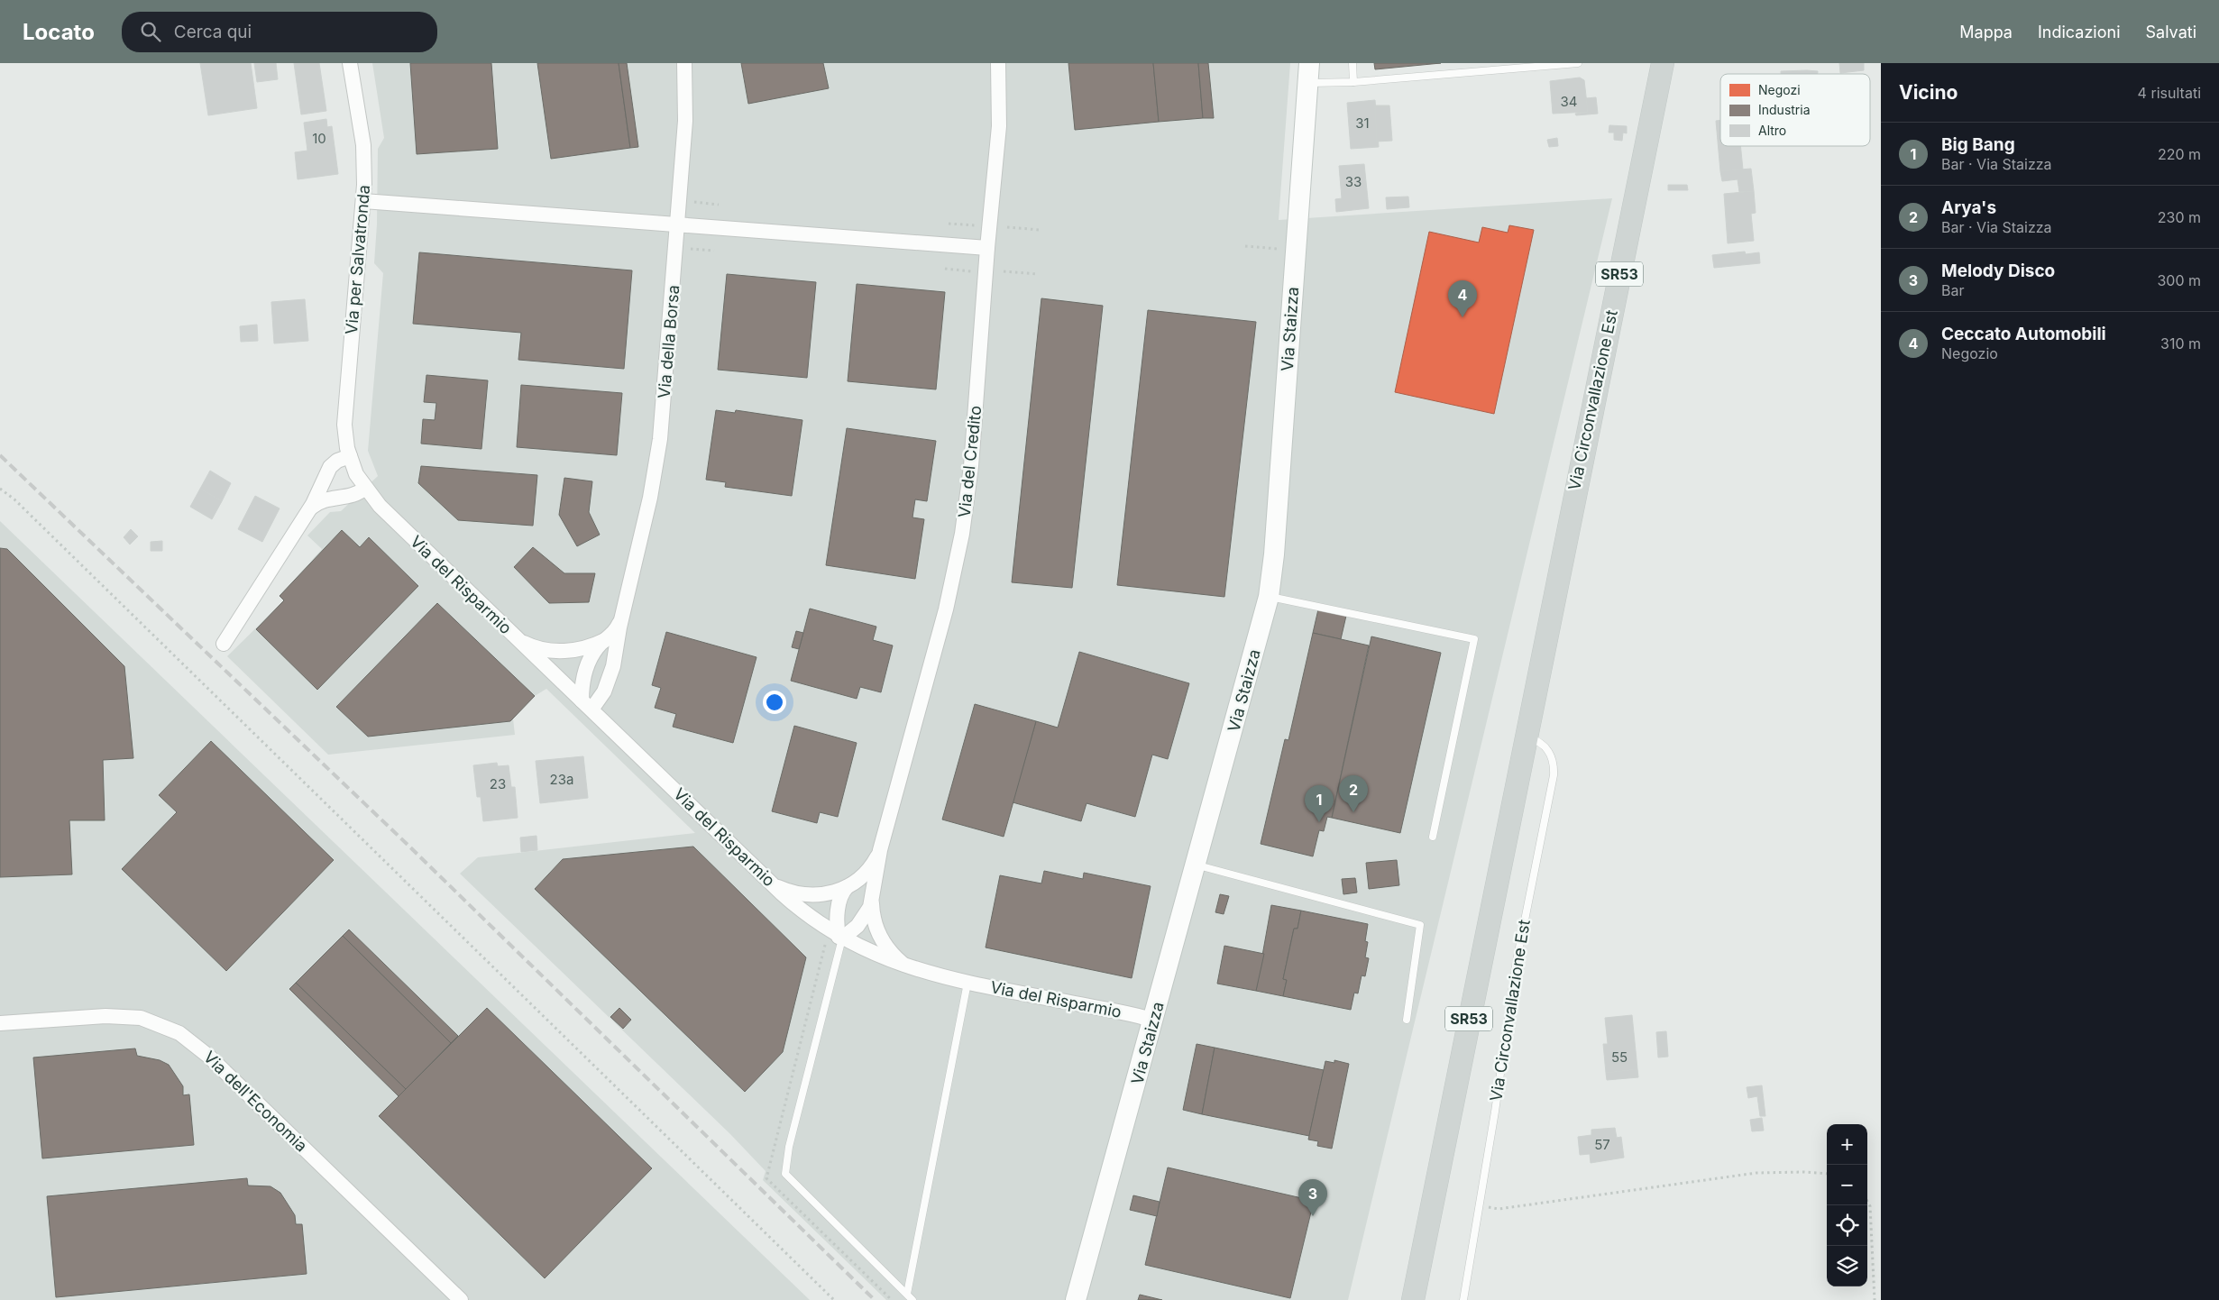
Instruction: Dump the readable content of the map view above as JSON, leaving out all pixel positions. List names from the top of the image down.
{
  "streets": {
    "main road": ["SR53", "Via Circonvallazione Est"],
    "street": [
      "Via per Salvatronda",
      "Via Staizza",
      "Via della Borsa",
      "Via del Credito",
      "Via del Risparmio",
      "Via dell'Economia"
    ]
  },
  "crossings": [
    ["Via per Salvatronda", "Via del Risparmio"],
    ["Via Staizza", "Via del Risparmio"],
    ["Via della Borsa", "Via del Risparmio"],
    ["Via del Credito", "Via del Risparmio"]
  ],
  "house_numbers": [
    "34",
    "31",
    "10",
    "33",
    "23a",
    "23",
    "55",
    "57"
  ],
  "legend": ["Negozi", "Industria", "Altro"],
  "page": {
    "header": "Locato",
    "search": "Cerca qui",
    "nav": ["Mappa", "Indicazioni", "Salvati"],
    "heading": ["Vicino", "4 risultati"],
    "list": [
      {
        "mark": "1",
        "name": "Big Bang",
        "note": "Bar · Via Staizza",
        "value": "220 m"
      },
      {
        "mark": "2",
        "name": "Arya's",
        "note": "Bar · Via Staizza",
        "value": "230 m"
      },
      {
        "mark": "3",
        "name": "Melody Disco",
        "note": "Bar",
        "value": "300 m"
      },
      {
        "mark": "4",
        "name": "Ceccato Automobili",
        "note": "Negozio",
        "value": "310 m"
      }
    ],
    "pins": [
      "4",
      "2",
      "1",
      "3"
    ],
    "map_buttons": ["+", "−"]
  }
}
